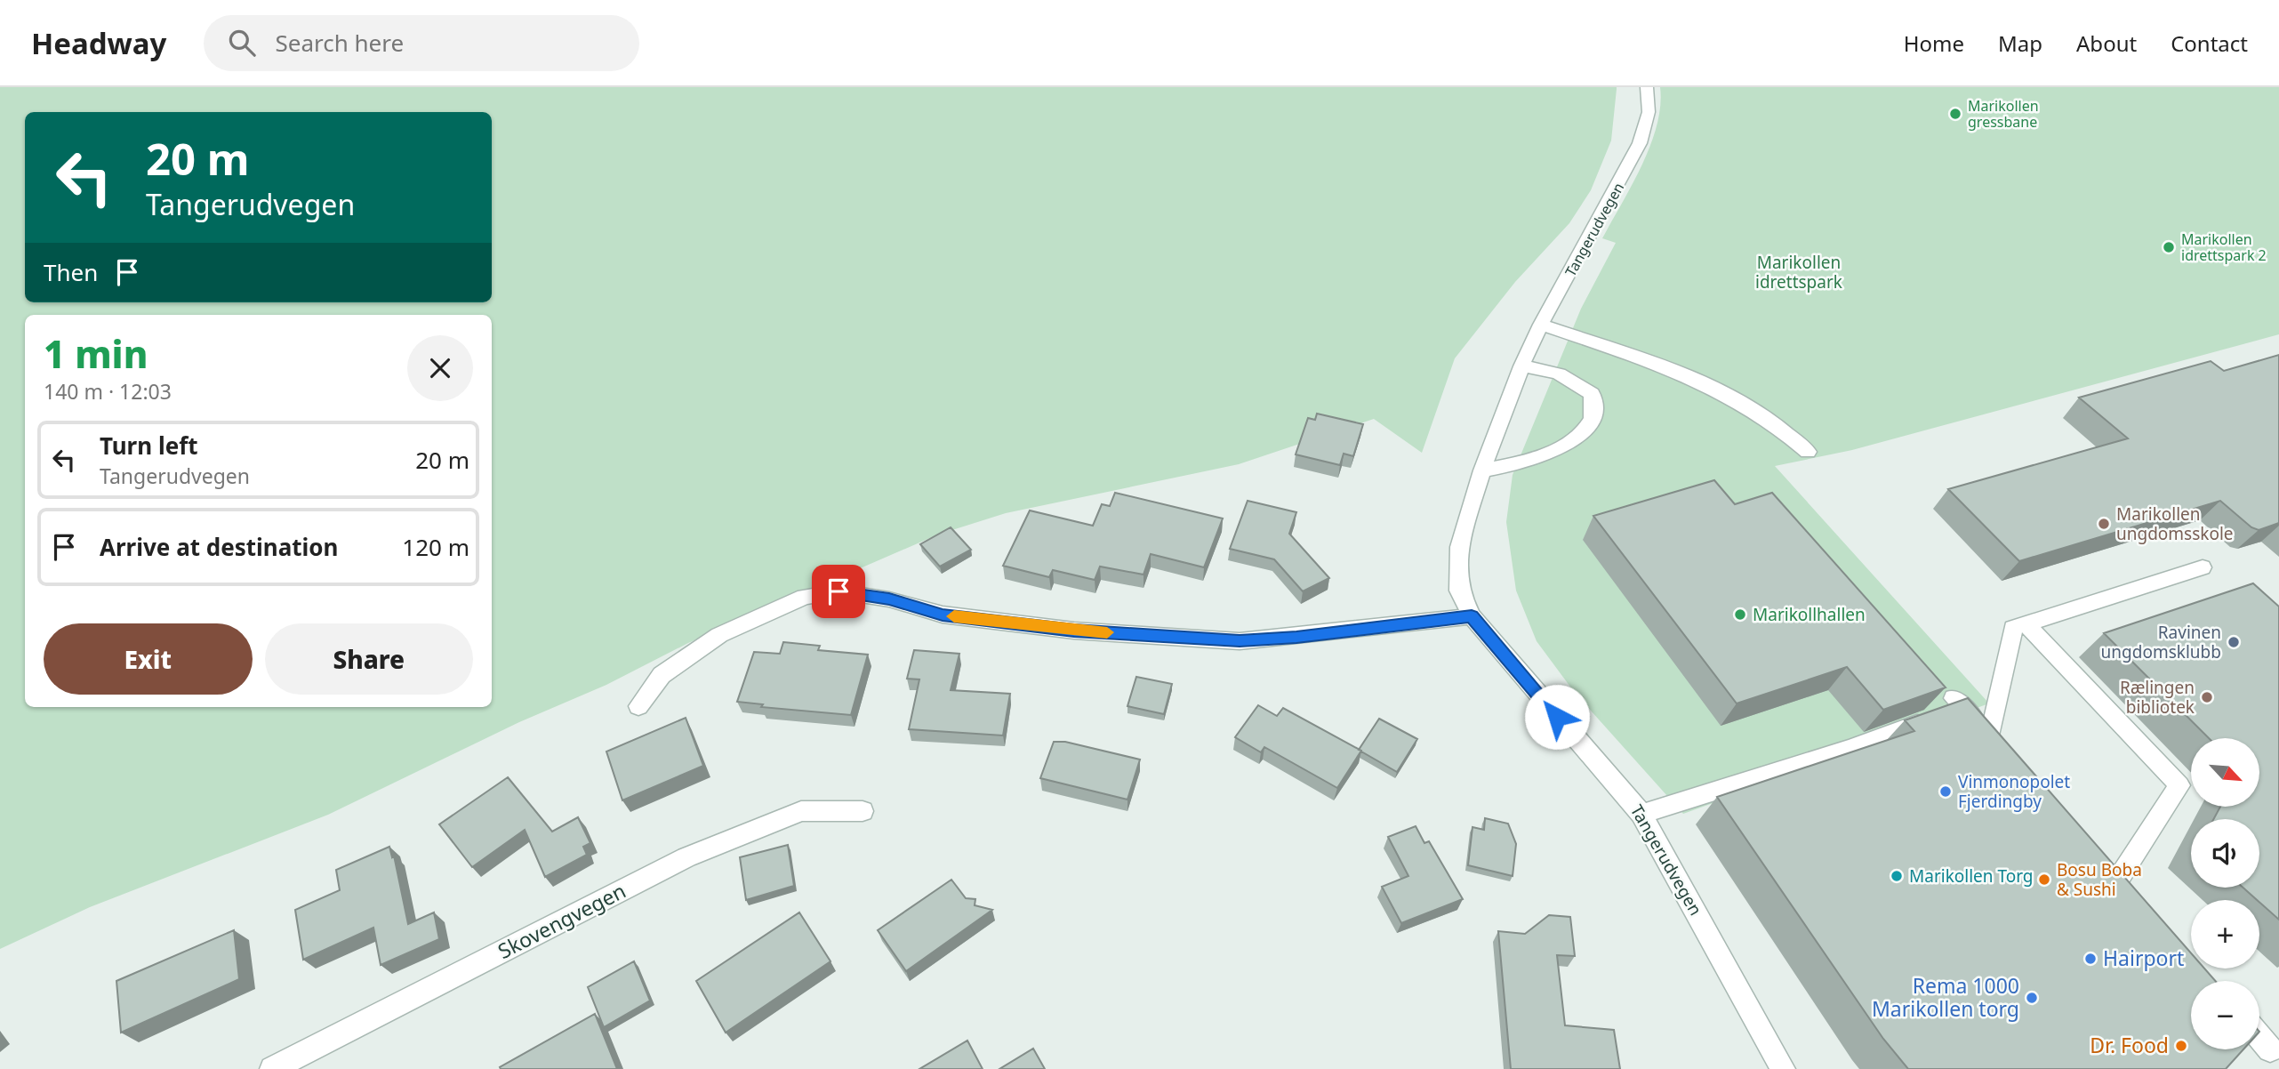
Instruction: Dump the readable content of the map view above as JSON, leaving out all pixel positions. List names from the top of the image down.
{
  "streets": {
    "street": ["Tangerudvegen", "Skovengvegen"]
  },
  "parks": ["Marikollen idrettspark"],
  "places": [
    "Marikollen gressbane",
    "Marikollen idrettspark 2",
    "Marikollen ungdomsskole",
    "Marikollhallen",
    "Ravinen ungdomsklubb",
    "Rælingen bibliotek",
    "Vinmonopolet Fjerdingby",
    "Marikollen Torg",
    "Bosu Boba & Sushi",
    "Hairport",
    "Rema 1000 Marikollen torg",
    "Dr. Food"
  ],
  "north": "bottom right",
  "page": {
    "header": "Headway",
    "search": "Search here",
    "nav": [
      "Home",
      "Map",
      "About",
      "Contact"
    ],
    "turn": ["20 m", "Tangerudvegen"],
    "then": "Then",
    "heading": ["1 min", "140 m · 12:03"],
    "list": [
      {
        "name": "Turn left",
        "note": "Tangerudvegen",
        "value": "20 m"
      },
      {
        "name": "Arrive at destination",
        "value": "120 m"
      }
    ],
    "buttons": ["Exit", "Share"],
    "map_buttons": ["+", "−"]
  }
}
